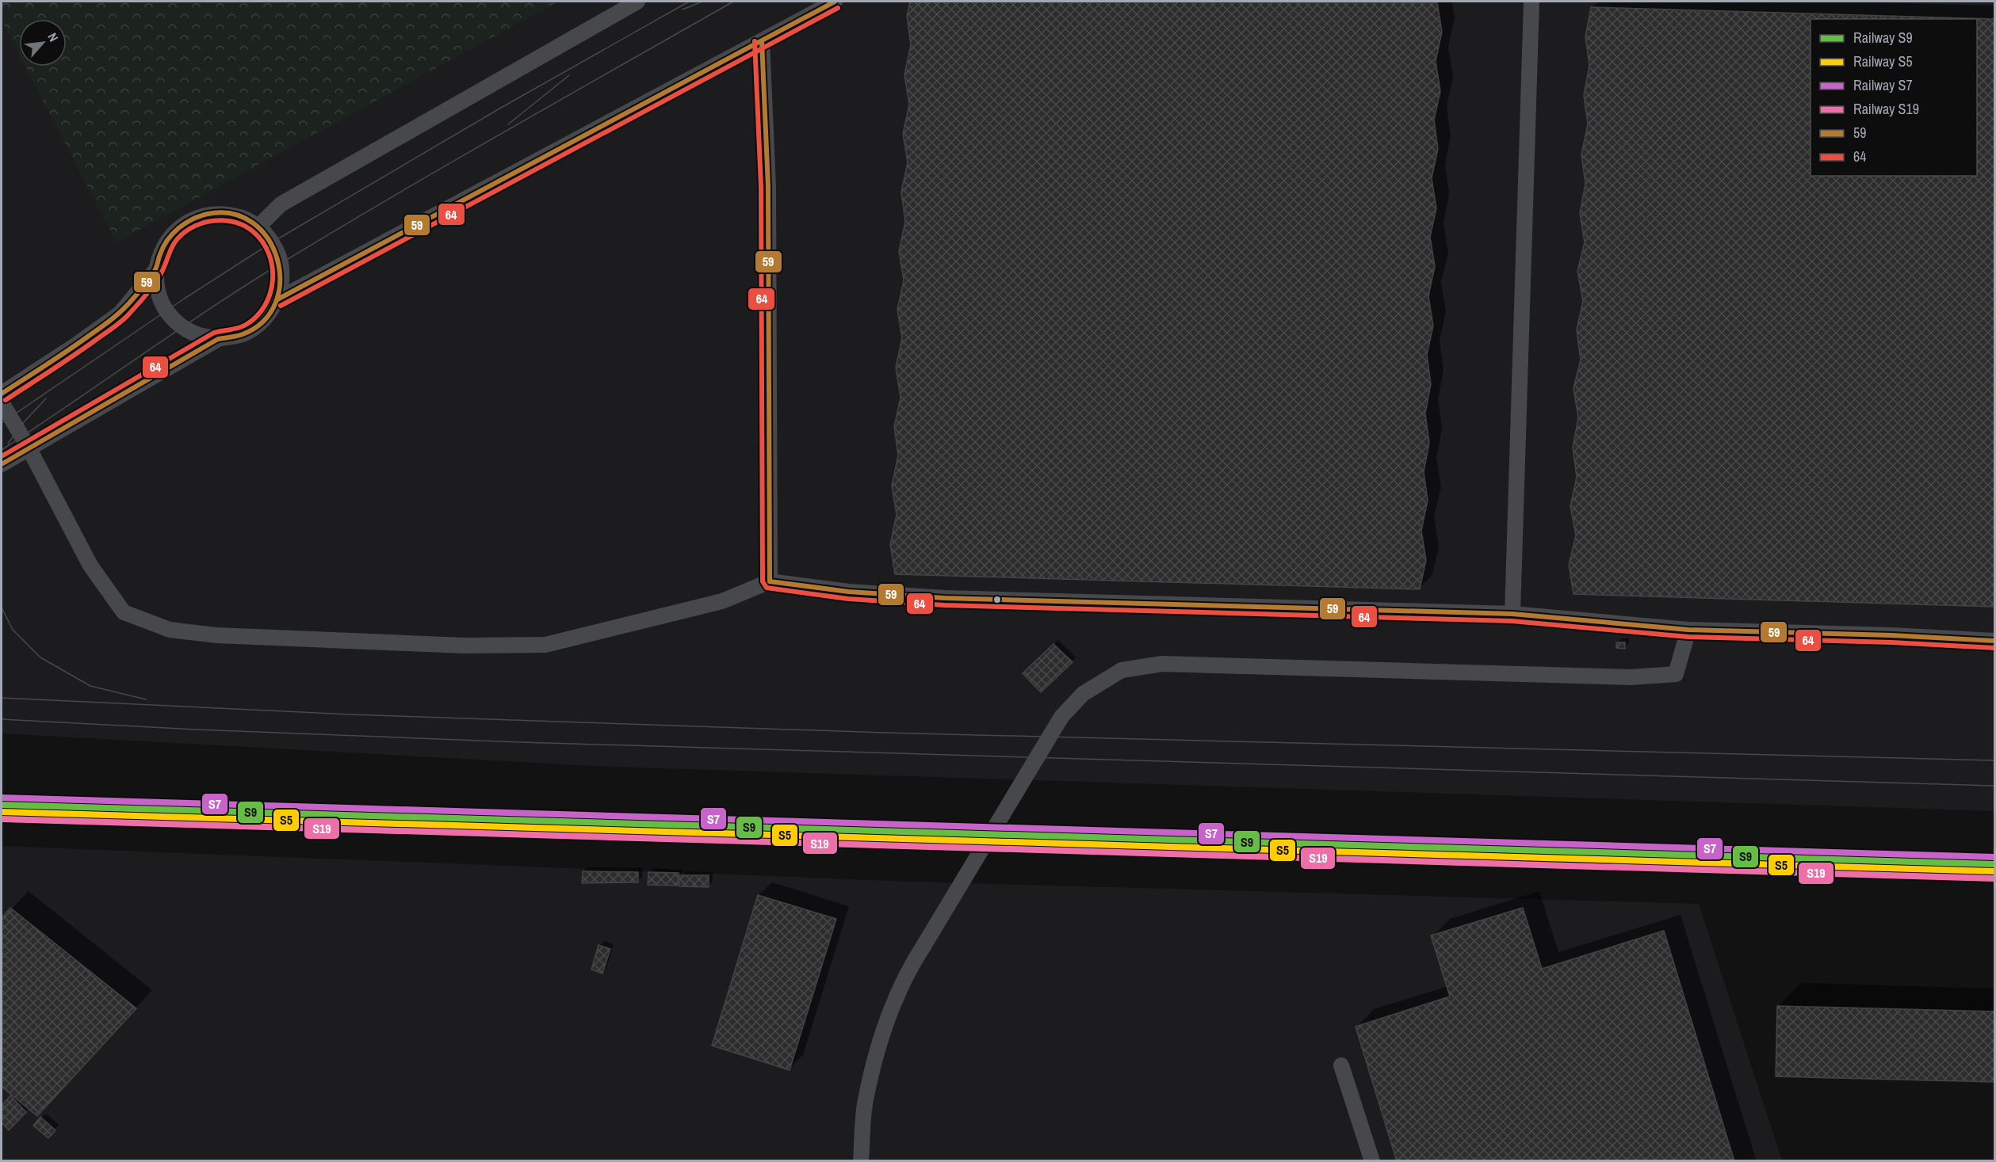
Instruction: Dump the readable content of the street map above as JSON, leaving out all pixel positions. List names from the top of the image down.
{
  "lines": [
    "transit line 59",
    "transit line 64",
    "rail line S7",
    "rail line S9",
    "rail line S5",
    "rail line S19"
  ],
  "legend": [
    "Railway S9",
    "Railway S5",
    "Railway S7",
    "Railway S19",
    "59",
    "64"
  ],
  "north": "top right"
}
